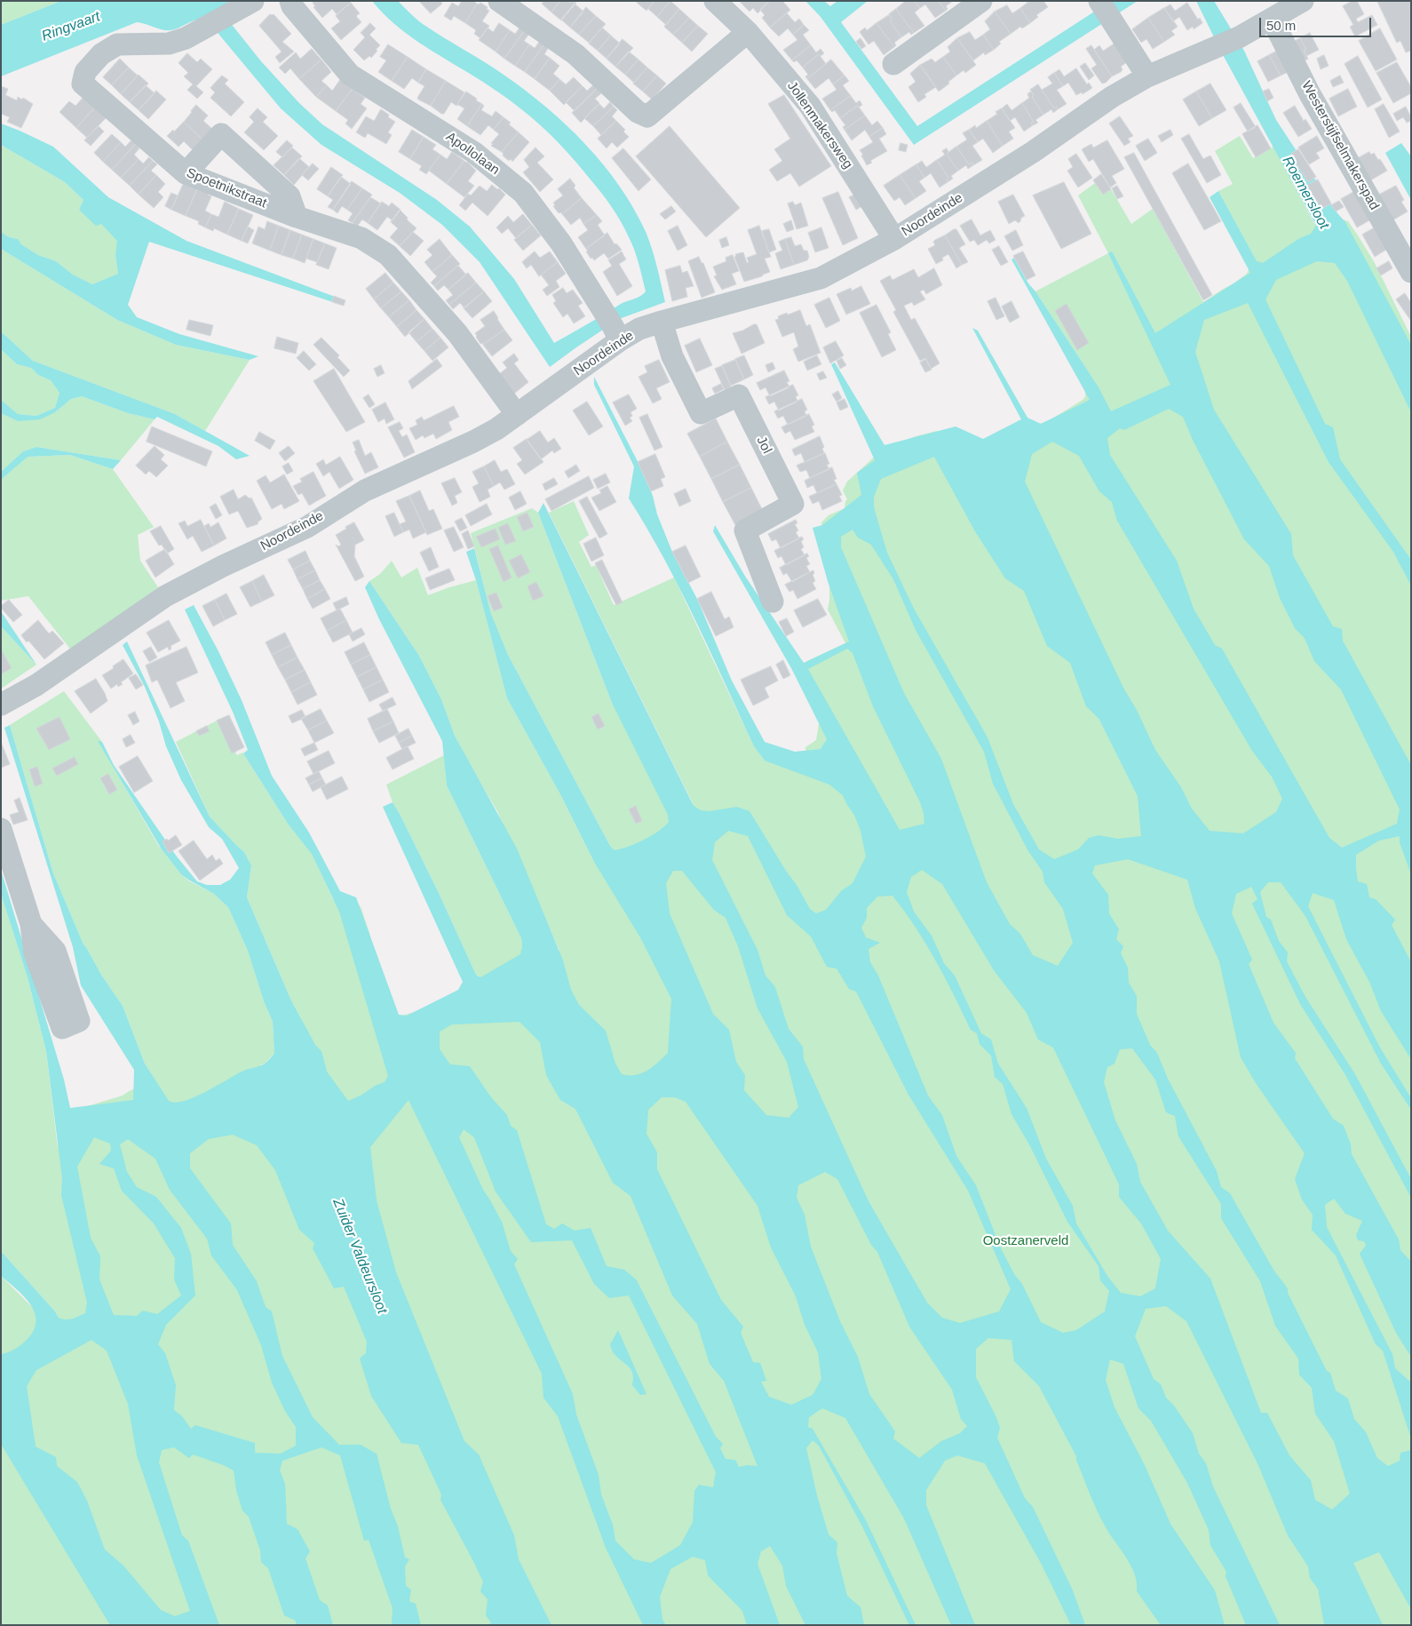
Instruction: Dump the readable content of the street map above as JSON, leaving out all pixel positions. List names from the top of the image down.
{
  "streets": {
    "street": [
      "Jollenmakersweg",
      "Westerstijfselmakerspad",
      "Apollolaan",
      "Spoetnikstraat",
      "Noordeinde",
      "Jol"
    ]
  },
  "crossings": [
    ["Jollenmakersweg", "Noordeinde"],
    ["Westerstijfselmakerspad", "Noordeinde"],
    ["Apollolaan", "Noordeinde"],
    ["Spoetnikstraat", "Noordeinde"],
    ["Noordeinde", "Jol"]
  ],
  "water": ["Ringvaart", "Roemersloot", "Zuider Valdeursloot"],
  "parks": ["Oostzanerveld"],
  "scale_bar": "50 m"
}
